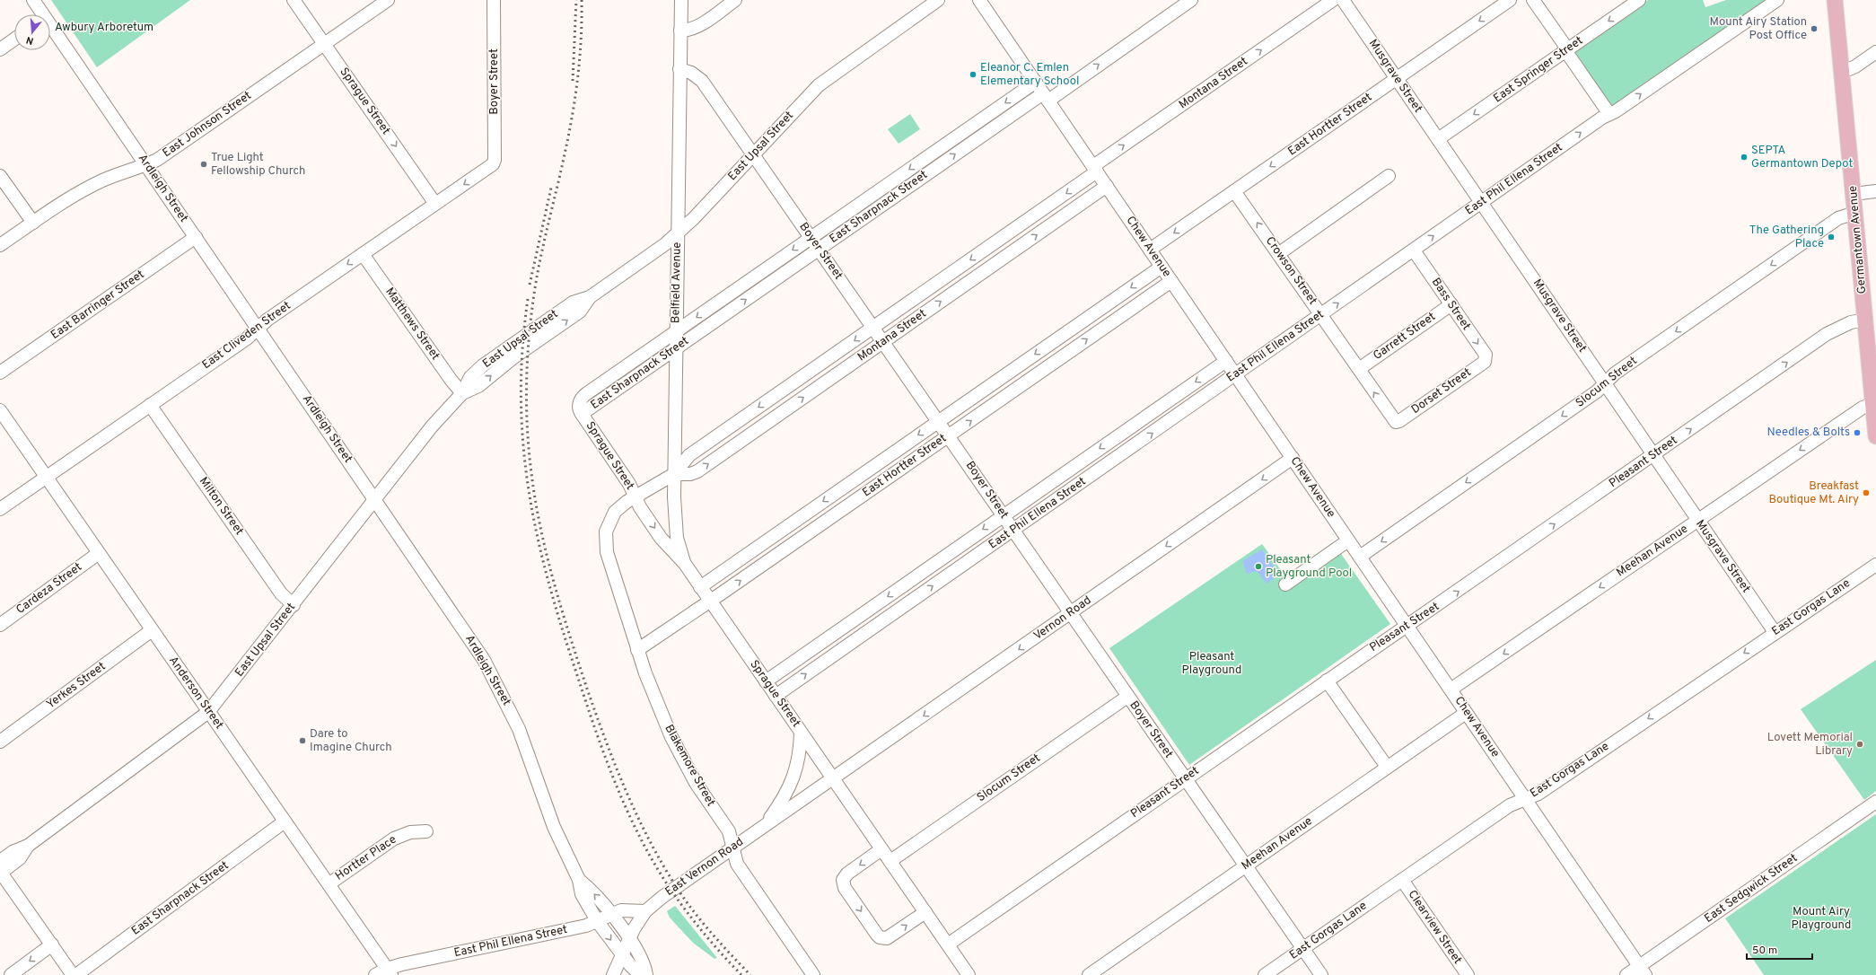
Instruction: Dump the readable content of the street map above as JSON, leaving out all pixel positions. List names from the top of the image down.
{
  "streets": {
    "main road": ["Germantown Avenue"],
    "street": [
      "East Springer Street",
      "Musgrave Street",
      "Boyer Street",
      "Montana Street",
      "Sprague Street",
      "East Johnson Street",
      "East Hortter Street",
      "East Upsal Street",
      "East Phil Ellena Street",
      "Ardleigh Street",
      "East Sharpnack Street",
      "Chew Avenue",
      "Crowson Street",
      "Belfield Avenue",
      "Bass Street",
      "East Barringer Street",
      "Matthews Street",
      "East Cliveden Street",
      "Garrett Street",
      "Slocum Street",
      "Dorset Street",
      "Pleasant Street",
      "Milton Street",
      "Meehan Avenue",
      "Cardeza Street",
      "East Gorgas Lane",
      "Vernon Road",
      "Yerkes Street",
      "Anderson Street",
      "Blakemore Street",
      "Hortter Place",
      "East Vernon Road",
      "East Sedgwick Street",
      "Clearview Street"
    ]
  },
  "crossings": [
    ["East Springer Street", "Musgrave Street"],
    ["Musgrave Street", "East Hortter Street"],
    ["Musgrave Street", "East Phil Ellena Street"],
    ["Musgrave Street", "Slocum Street"],
    ["Musgrave Street", "Pleasant Street"],
    ["Musgrave Street", "Meehan Avenue"],
    ["Musgrave Street", "East Gorgas Lane"],
    ["Boyer Street", "Montana Street"],
    ["Boyer Street", "East Hortter Street"],
    ["Boyer Street", "East Upsal Street"],
    ["Boyer Street", "East Phil Ellena Street"],
    ["Boyer Street", "East Sharpnack Street"],
    ["Boyer Street", "Belfield Avenue"],
    ["Boyer Street", "East Cliveden Street"],
    ["Boyer Street", "Slocum Street"],
    ["Boyer Street", "Pleasant Street"],
    ["Boyer Street", "Meehan Avenue"],
    ["Boyer Street", "East Gorgas Lane"],
    ["Boyer Street", "Vernon Road"],
    ["Montana Street", "Sprague Street"],
    ["Montana Street", "Chew Avenue"],
    ["Montana Street", "Belfield Avenue"],
    ["Montana Street", "Blakemore Street"],
    ["Sprague Street", "East Johnson Street"],
    ["Sprague Street", "East Hortter Street"],
    ["Sprague Street", "East Phil Ellena Street"],
    ["Sprague Street", "East Sharpnack Street"],
    ["Sprague Street", "Belfield Avenue"],
    ["Sprague Street", "East Cliveden Street"],
    ["Sprague Street", "Slocum Street"],
    ["Sprague Street", "Pleasant Street"],
    ["Sprague Street", "Vernon Road"],
    ["Sprague Street", "East Vernon Road"],
    ["East Johnson Street", "Ardleigh Street"],
    ["East Hortter Street", "Chew Avenue"],
    ["East Hortter Street", "Crowson Street"],
    ["East Hortter Street", "Blakemore Street"],
    ["East Upsal Street", "Ardleigh Street"],
    ["East Upsal Street", "Belfield Avenue"],
    ["East Upsal Street", "Matthews Street"],
    ["East Upsal Street", "Milton Street"],
    ["East Upsal Street", "Anderson Street"],
    ["East Phil Ellena Street", "Ardleigh Street"],
    ["East Phil Ellena Street", "Chew Avenue"],
    ["East Phil Ellena Street", "Crowson Street"],
    ["East Phil Ellena Street", "Bass Street"],
    ["East Phil Ellena Street", "Anderson Street"],
    ["East Phil Ellena Street", "East Vernon Road"],
    ["Ardleigh Street", "East Barringer Street"],
    ["Ardleigh Street", "East Cliveden Street"],
    ["East Sharpnack Street", "Chew Avenue"],
    ["East Sharpnack Street", "Belfield Avenue"],
    ["East Sharpnack Street", "Anderson Street"],
    ["Germantown Avenue", "Slocum Street"],
    ["Germantown Avenue", "Pleasant Street"],
    ["Germantown Avenue", "Meehan Avenue"],
    ["Chew Avenue", "Slocum Street"],
    ["Chew Avenue", "Pleasant Street"],
    ["Chew Avenue", "Meehan Avenue"],
    ["Chew Avenue", "East Gorgas Lane"],
    ["Chew Avenue", "Vernon Road"],
    ["Chew Avenue", "East Sedgwick Street"],
    ["Crowson Street", "Garrett Street"],
    ["Crowson Street", "Dorset Street"],
    ["Bass Street", "Garrett Street"],
    ["Bass Street", "Dorset Street"],
    ["Matthews Street", "East Cliveden Street"],
    ["East Cliveden Street", "Milton Street"],
    ["East Cliveden Street", "Anderson Street"],
    ["Cardeza Street", "Anderson Street"],
    ["East Gorgas Lane", "Clearview Street"],
    ["Vernon Road", "East Vernon Road"],
    ["Yerkes Street", "Anderson Street"],
    ["Anderson Street", "Hortter Place"],
    ["Blakemore Street", "East Vernon Road"]
  ],
  "one_way": [
    "East Springer Street",
    "Crowson Street",
    "Bass Street",
    "Slocum Street",
    "Pleasant Street",
    "Meehan Avenue",
    "East Gorgas Lane",
    "Vernon Road"
  ],
  "parks": ["Awbury Arboretum", "Pleasant Playground", "Mount Airy Playground"],
  "places": [
    "Mount Airy Station Post Office",
    "Eleanor C. Emlen Elementary School",
    "SEPTA Germantown Depot",
    "True Light Fellowship Church",
    "The Gathering Place",
    "Needles & Bolts",
    "Breakfast Boutique Mt. Airy",
    "Pleasant Playground Pool",
    "Dare to Imagine Church",
    "Lovett Memorial Library"
  ],
  "scale_bar": "50 m",
  "north": "bottom"
}
